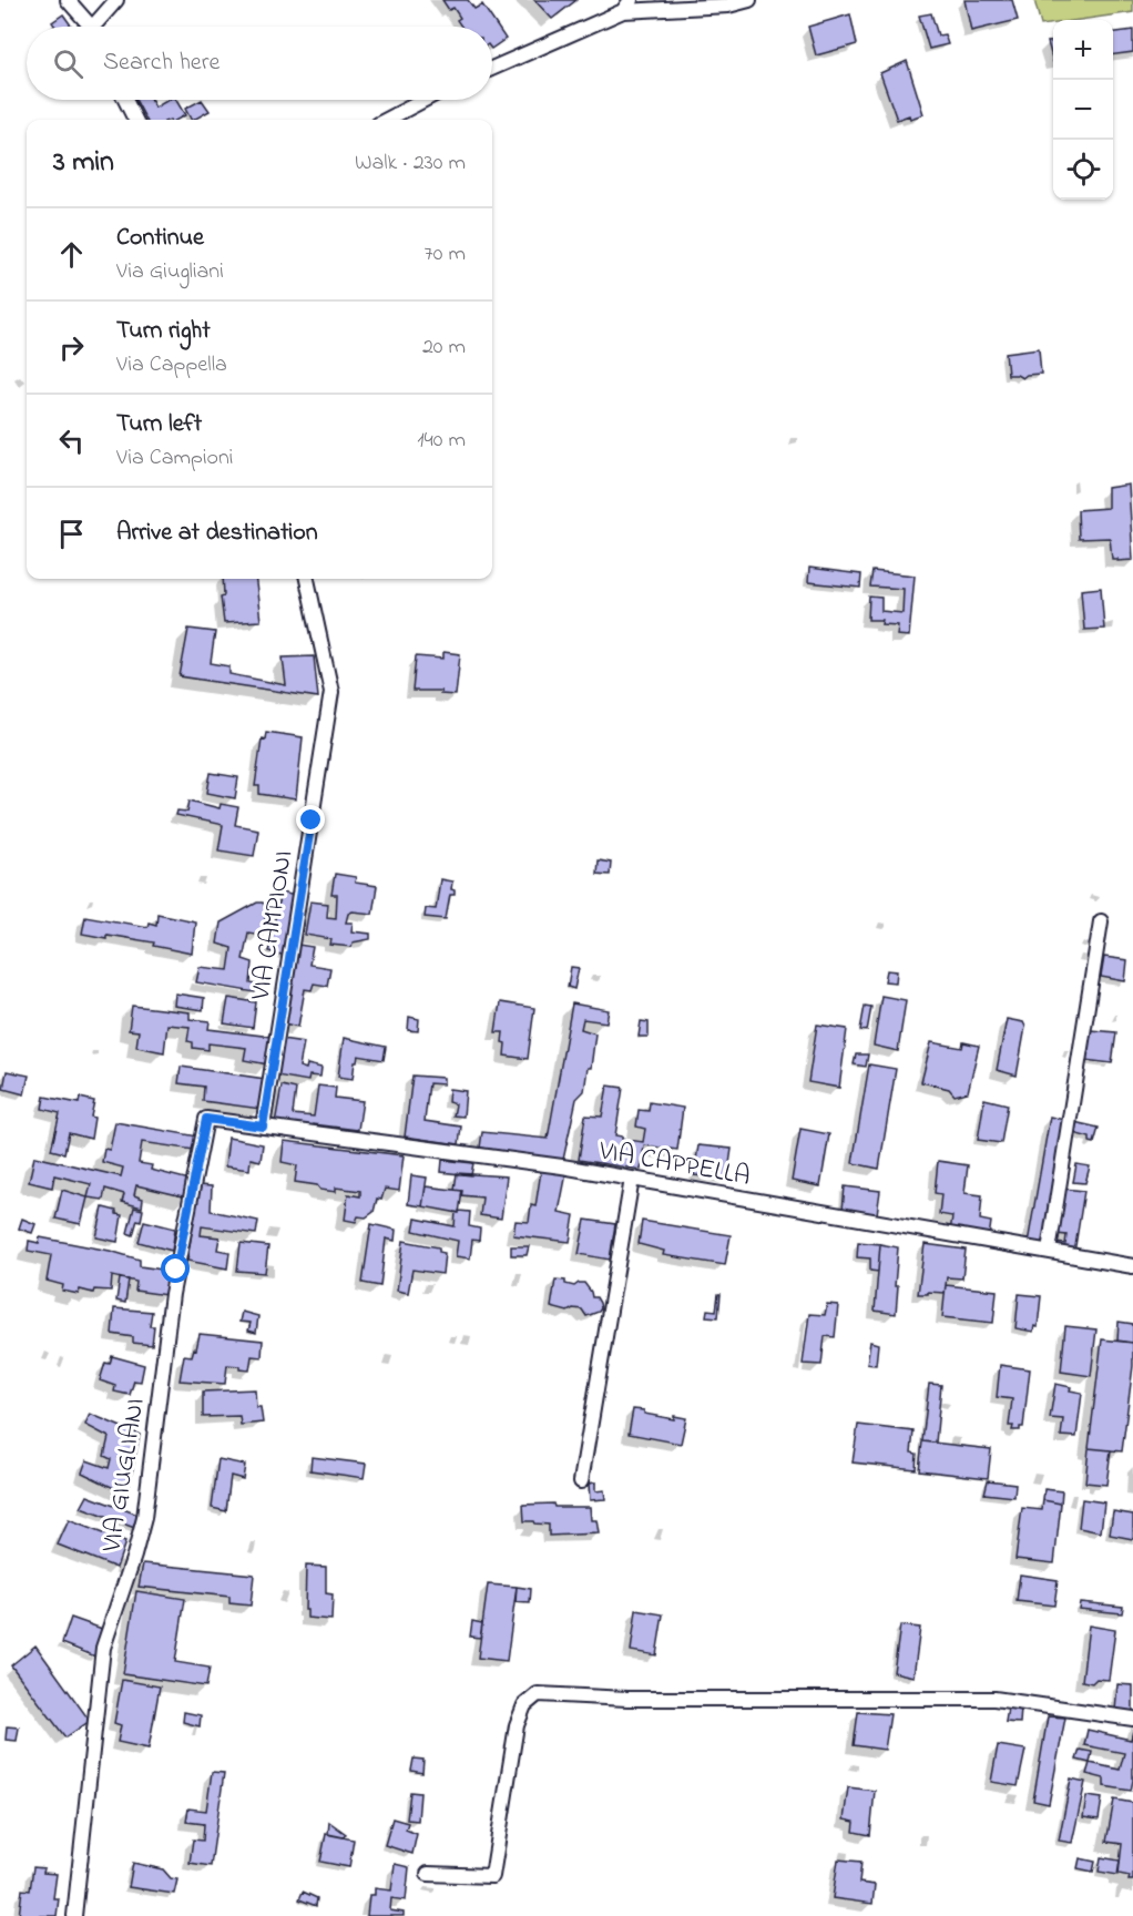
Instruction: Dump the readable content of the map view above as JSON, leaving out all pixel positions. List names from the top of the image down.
{
  "streets": {
    "street": ["VIA CAMPIONI", "VIA CAPPELLA", "VIA GIUGLIANI"]
  },
  "crossings": [
    ["VIA CAMPIONI", "VIA CAPPELLA"],
    ["VIA CAPPELLA", "VIA GIUGLIANI"]
  ],
  "page": {
    "map_buttons": ["+", "−"],
    "search": "Search here",
    "heading": ["3 min", "Walk · 230 m"],
    "list": [
      ["Continue", "Via Giugliani", "70 m"],
      ["Turn right", "Via Cappella", "20 m"],
      ["Turn left", "Via Campioni", "140 m"],
      "Arrive at destination"
    ]
  }
}
